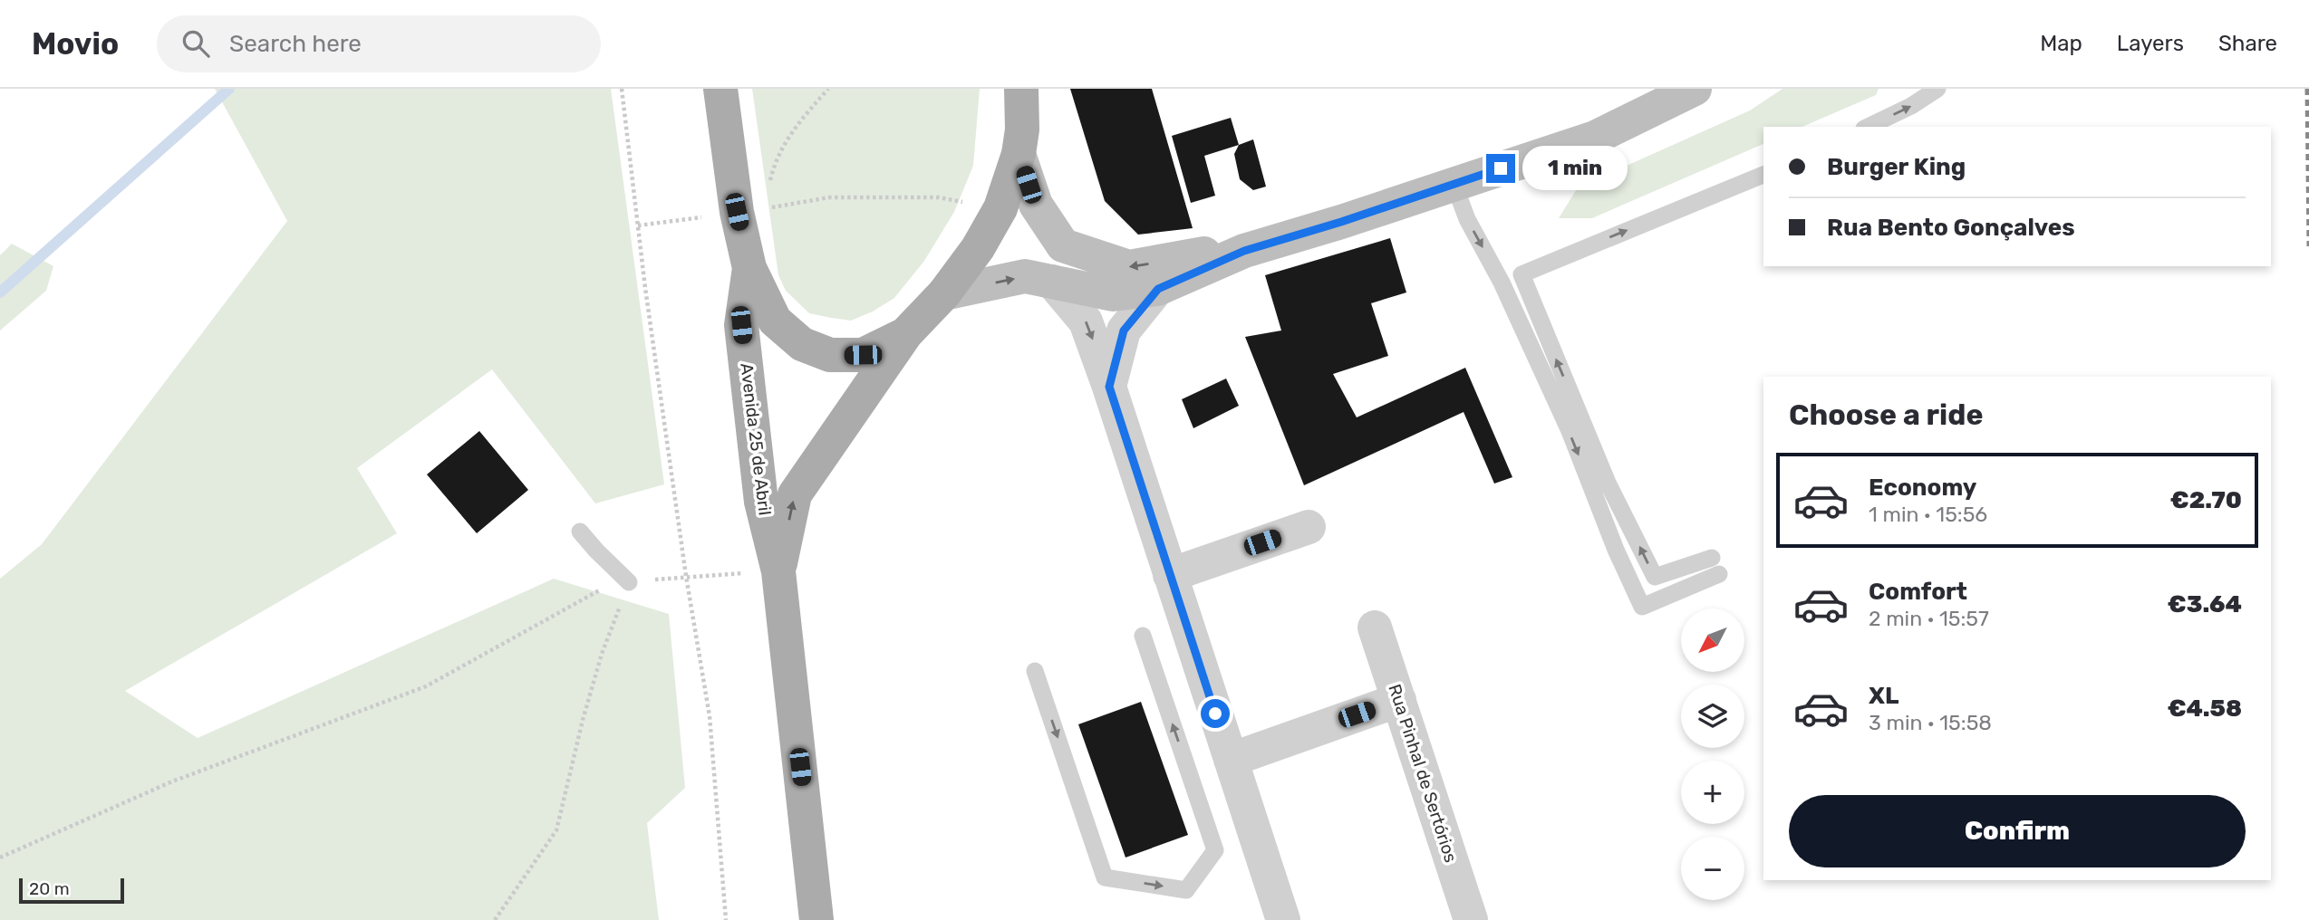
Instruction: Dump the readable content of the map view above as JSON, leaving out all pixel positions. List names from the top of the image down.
{
  "streets": {
    "main road": ["Avenida 25 de Abril"],
    "street": ["Rua Pinhal de Sertórios"]
  },
  "scale_bar": "20 m",
  "north": "bottom left",
  "page": {
    "header": "Movio",
    "search": "Search here",
    "nav": ["Map", "Layers", "Share"],
    "banner": ["Burger King", "Rua Bento Gonçalves"],
    "bubble": "1 min",
    "heading": "Choose a ride",
    "list": [
      {
        "name": "Economy",
        "note": "1 min · 15:56",
        "value": "€2.70"
      },
      {
        "name": "Comfort",
        "note": "2 min · 15:57",
        "value": "€3.64"
      },
      {
        "name": "XL",
        "note": "3 min · 15:58",
        "value": "€4.58"
      }
    ],
    "map_buttons": ["+", "−"],
    "buttons": "Confirm",
    "scale": "20 m"
  }
}
